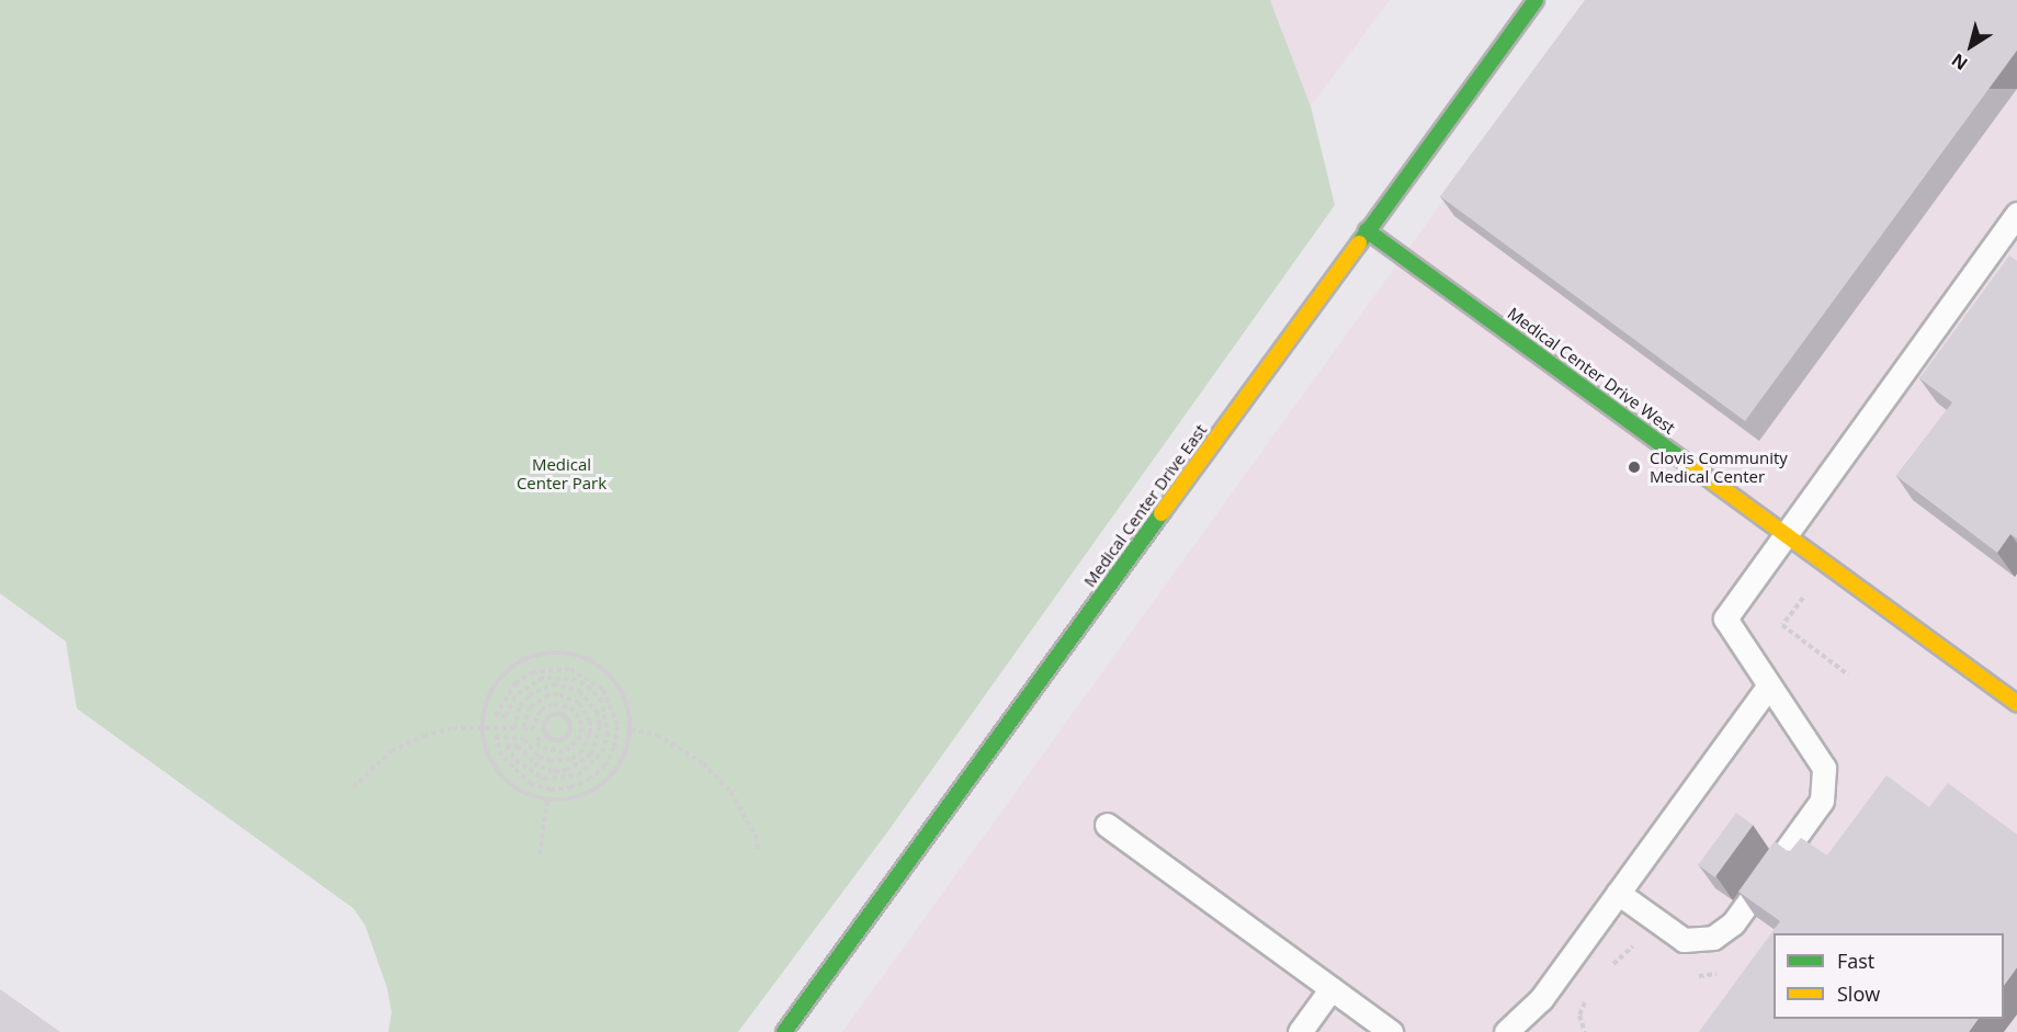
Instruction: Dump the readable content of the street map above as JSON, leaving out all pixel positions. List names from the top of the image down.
{
  "streets": {
    "street": ["Medical Center Drive West", "Medical Center Drive East"]
  },
  "crossings": [
    ["Medical Center Drive West", "Medical Center Drive East"]
  ],
  "parks": ["Medical Center Park"],
  "places": ["Clovis Community Medical Center"],
  "legend": ["Fast", "Slow"],
  "north": "bottom left"
}
